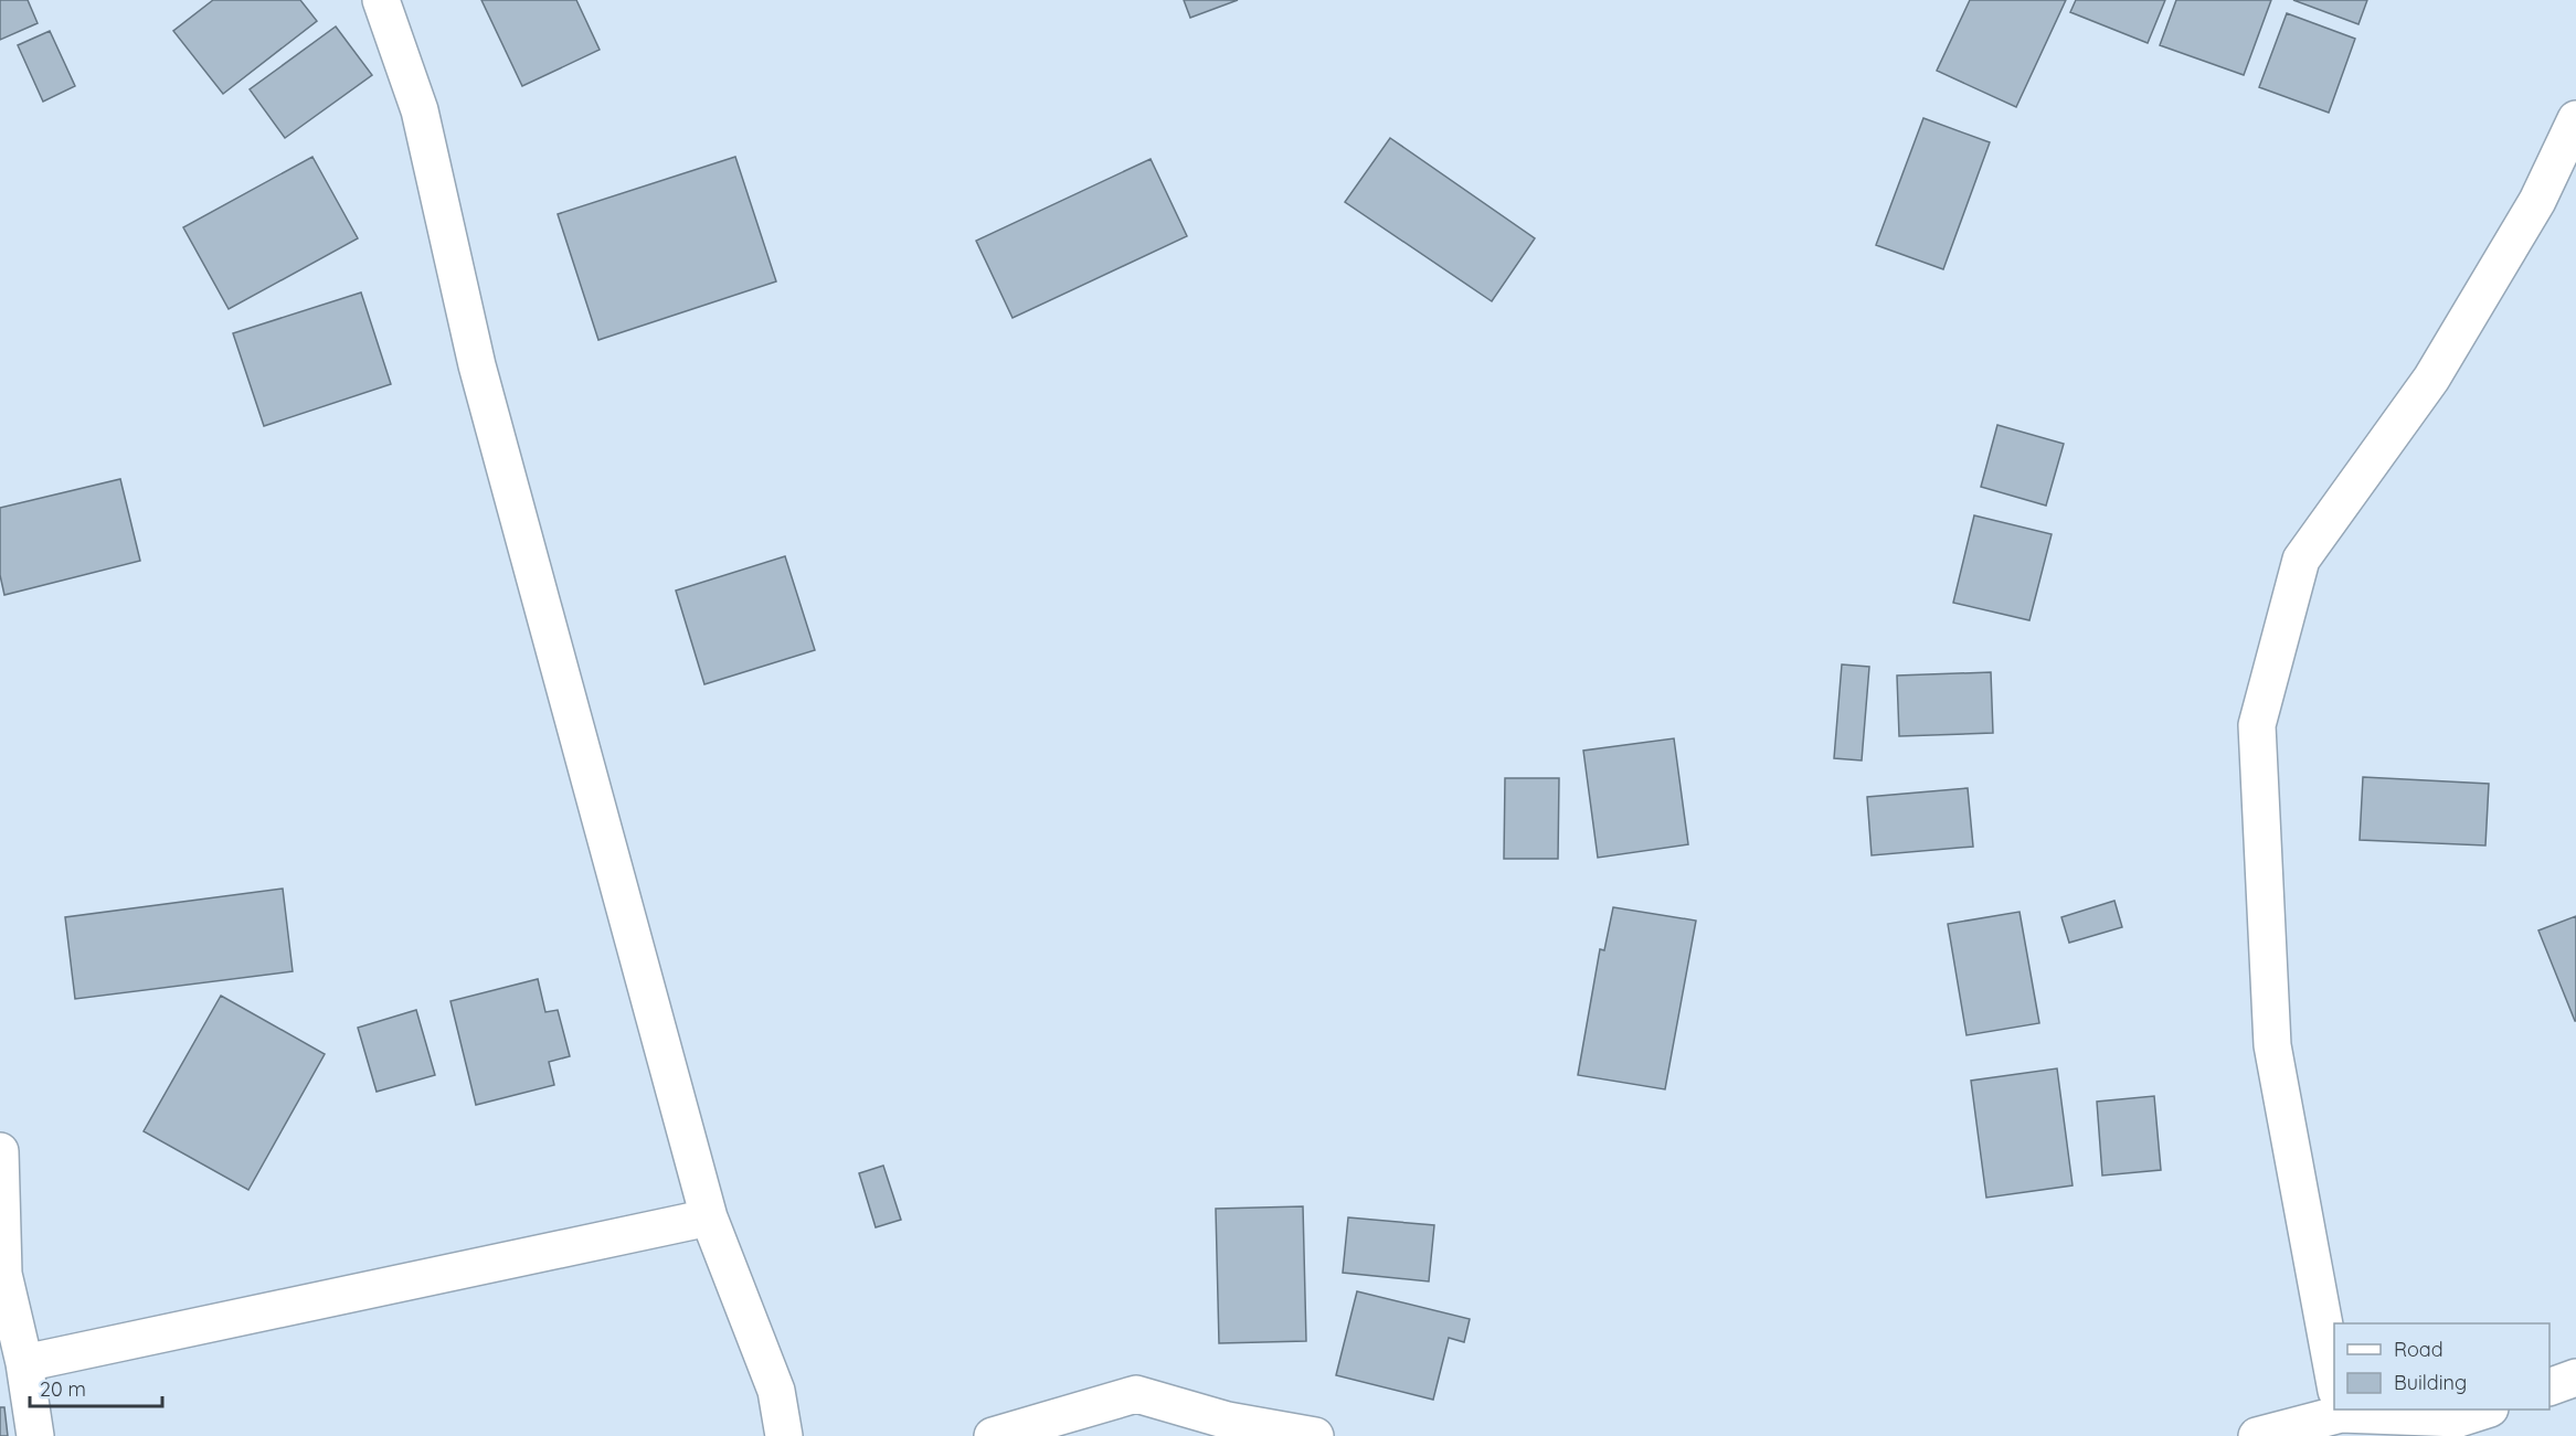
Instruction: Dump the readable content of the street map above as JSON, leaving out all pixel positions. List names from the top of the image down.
{
  "legend": ["Road", "Building"],
  "scale_bar": "20 m"
}
